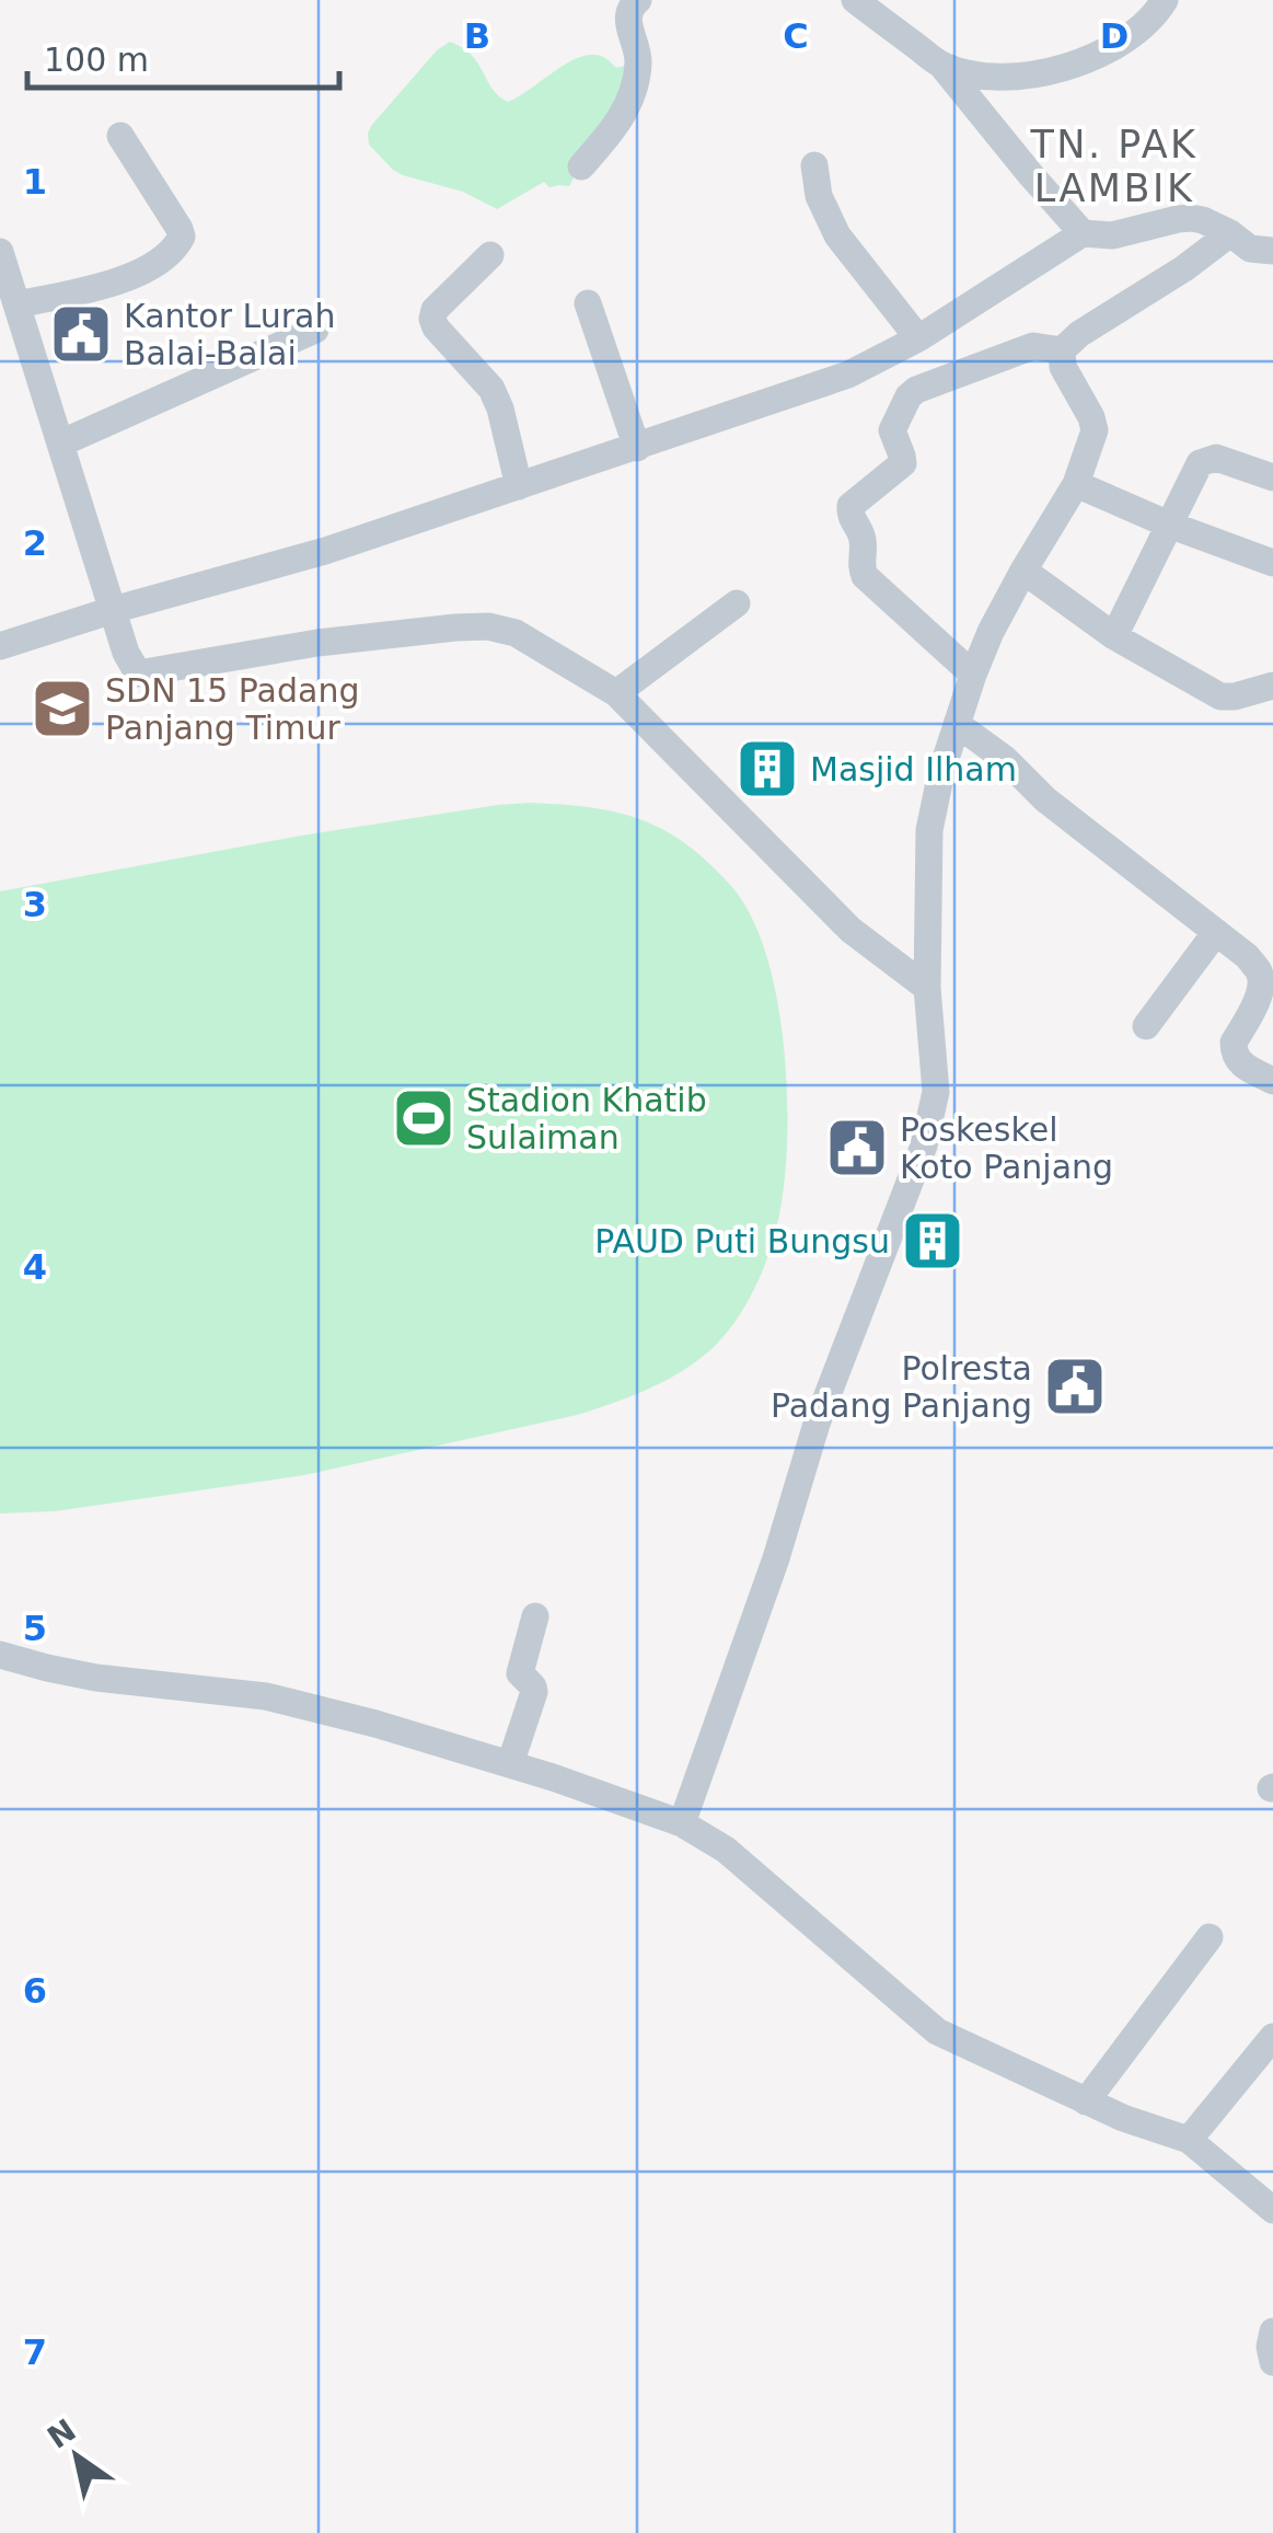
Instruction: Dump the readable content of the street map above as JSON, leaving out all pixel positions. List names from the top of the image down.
{
  "districts": ["TN. PAK LAMBIK"],
  "places": {
    "public building": ["Kantor Lurah Balai-Balai", "Poskeskel Koto Panjang", "Polresta Padang Panjang"],
    "school or university": ["SDN 15 Padang Panjang Timur"],
    "building": ["Masjid Ilham", "PAUD Puti Bungsu"],
    "sports": ["Stadion Khatib Sulaiman"]
  },
  "scale_bar": "100 m",
  "north": "top left",
  "grid": {
    "columns": ["B", "C", "D"],
    "rows": [
      "1",
      "2",
      "3",
      "4",
      "5",
      "6",
      "7"
    ]
  }
}
